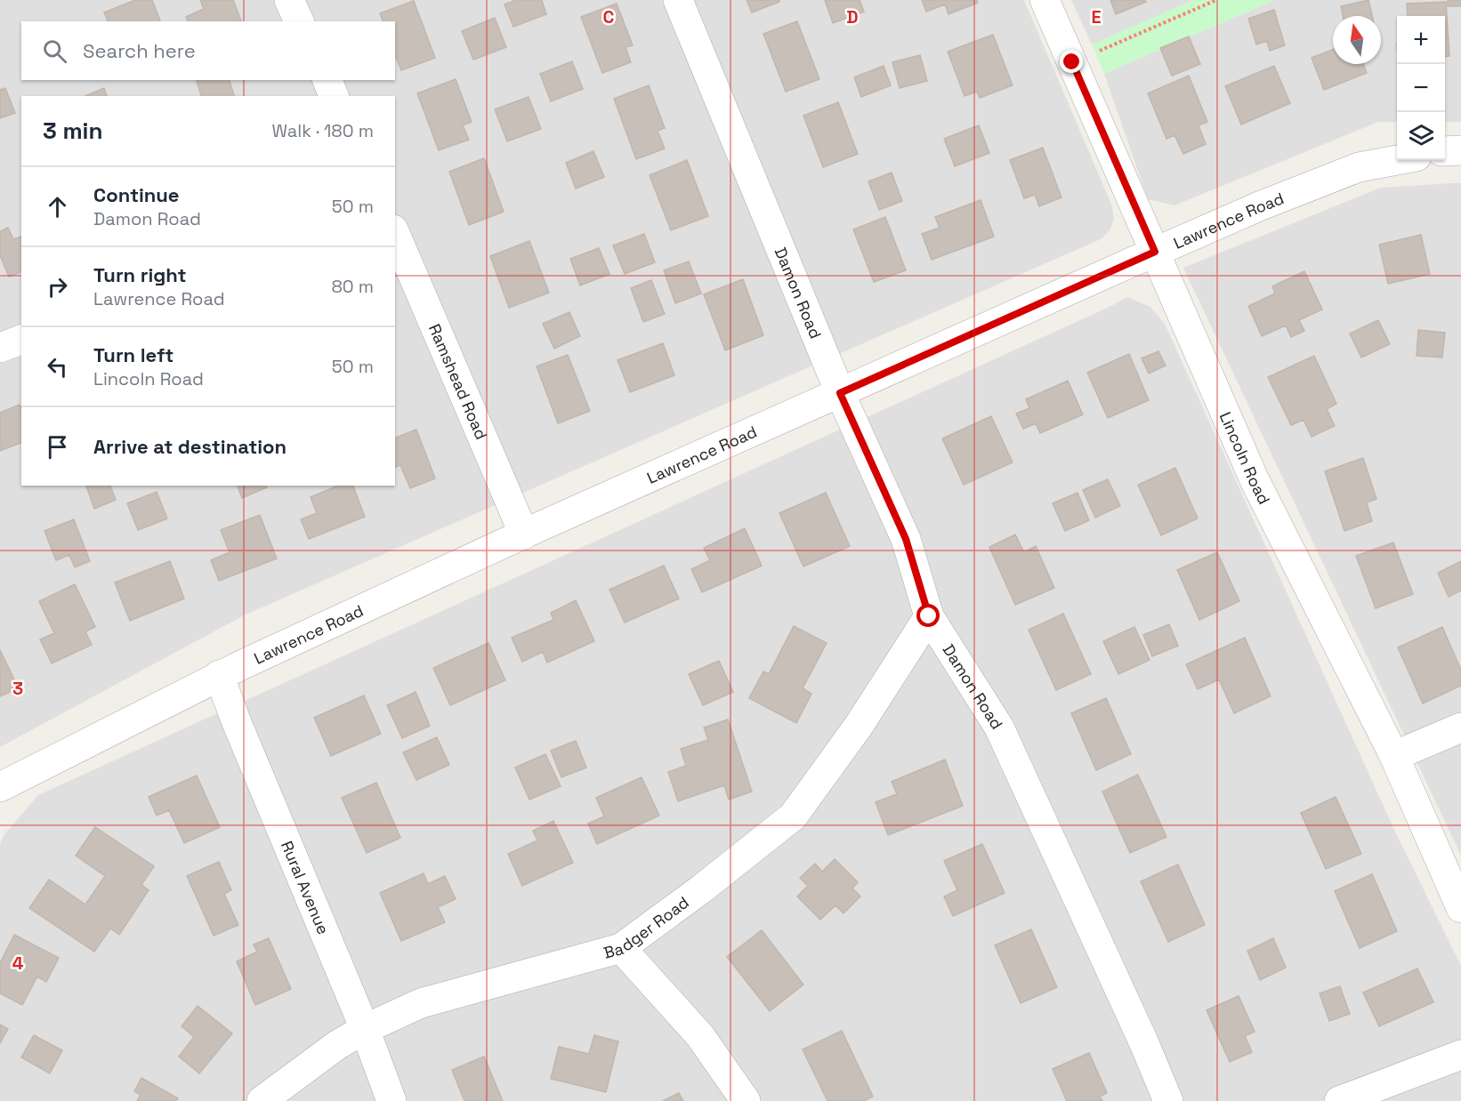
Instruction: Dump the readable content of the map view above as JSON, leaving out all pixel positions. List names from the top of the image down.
{
  "streets": {
    "street": [
      "Lawrence Road",
      "Damon Road",
      "Ramshead Road",
      "Lincoln Road",
      "Rural Avenue",
      "Badger Road"
    ]
  },
  "crossings": [
    ["Lawrence Road", "Damon Road"],
    ["Lawrence Road", "Ramshead Road"],
    ["Lawrence Road", "Lincoln Road"],
    ["Lawrence Road", "Rural Avenue"],
    ["Damon Road", "Badger Road"],
    ["Rural Avenue", "Badger Road"]
  ],
  "north": "top",
  "page": {
    "map_buttons": ["+", "−"],
    "search": "Search here",
    "heading": ["3 min", "Walk · 180 m"],
    "list": [
      ["Continue", "Damon Road", "50 m"],
      ["Turn right", "Lawrence Road", "80 m"],
      ["Turn left", "Lincoln Road", "50 m"],
      "Arrive at destination"
    ]
  },
  "grid": {
    "columns": ["C", "D", "E"],
    "rows": ["3", "4"]
  }
}
